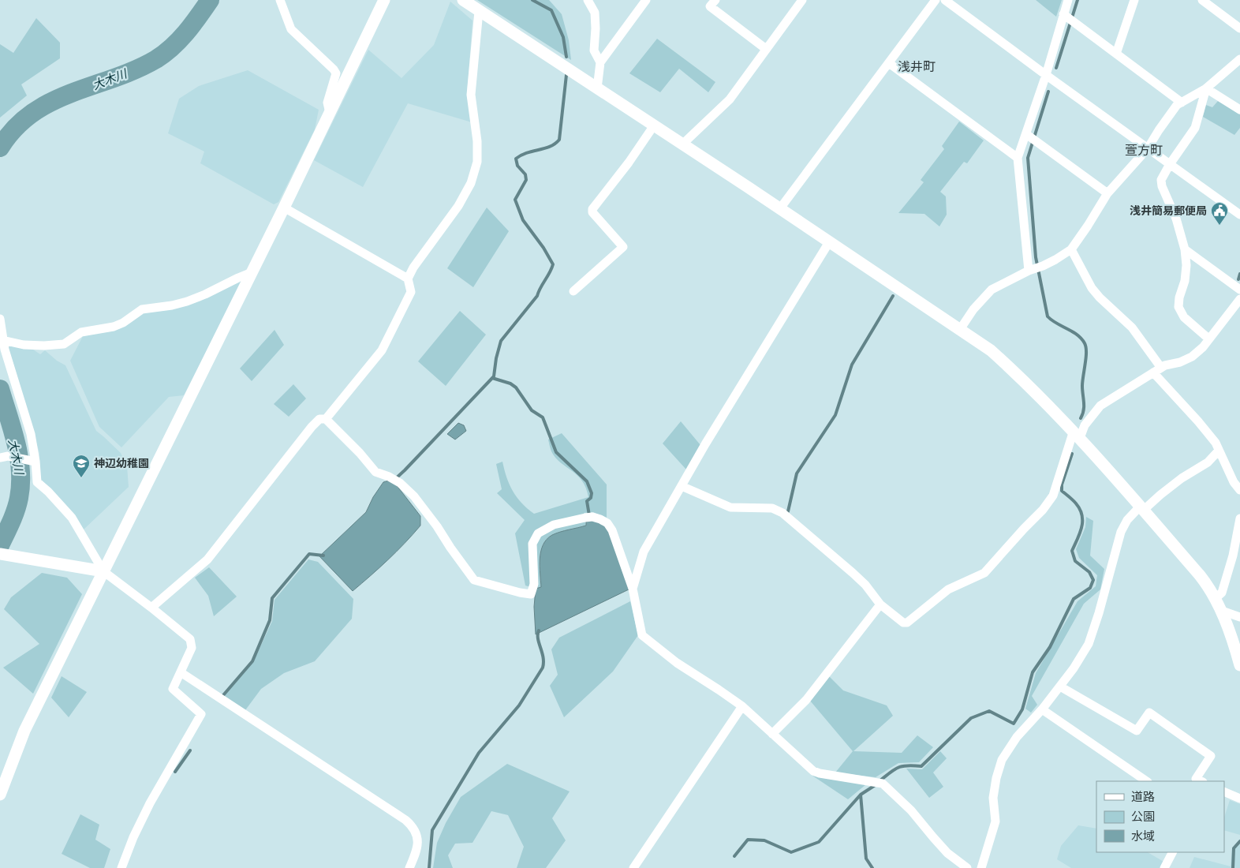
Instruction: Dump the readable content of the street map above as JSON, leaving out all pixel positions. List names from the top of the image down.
{
  "districts": ["浅井町", "萱方町"],
  "water": ["大木川"],
  "places": {
    "public building": ["浅井簡易郵便局"],
    "school or university": ["神辺幼稚園"]
  },
  "legend": ["道路", "公園", "水域"]
}
